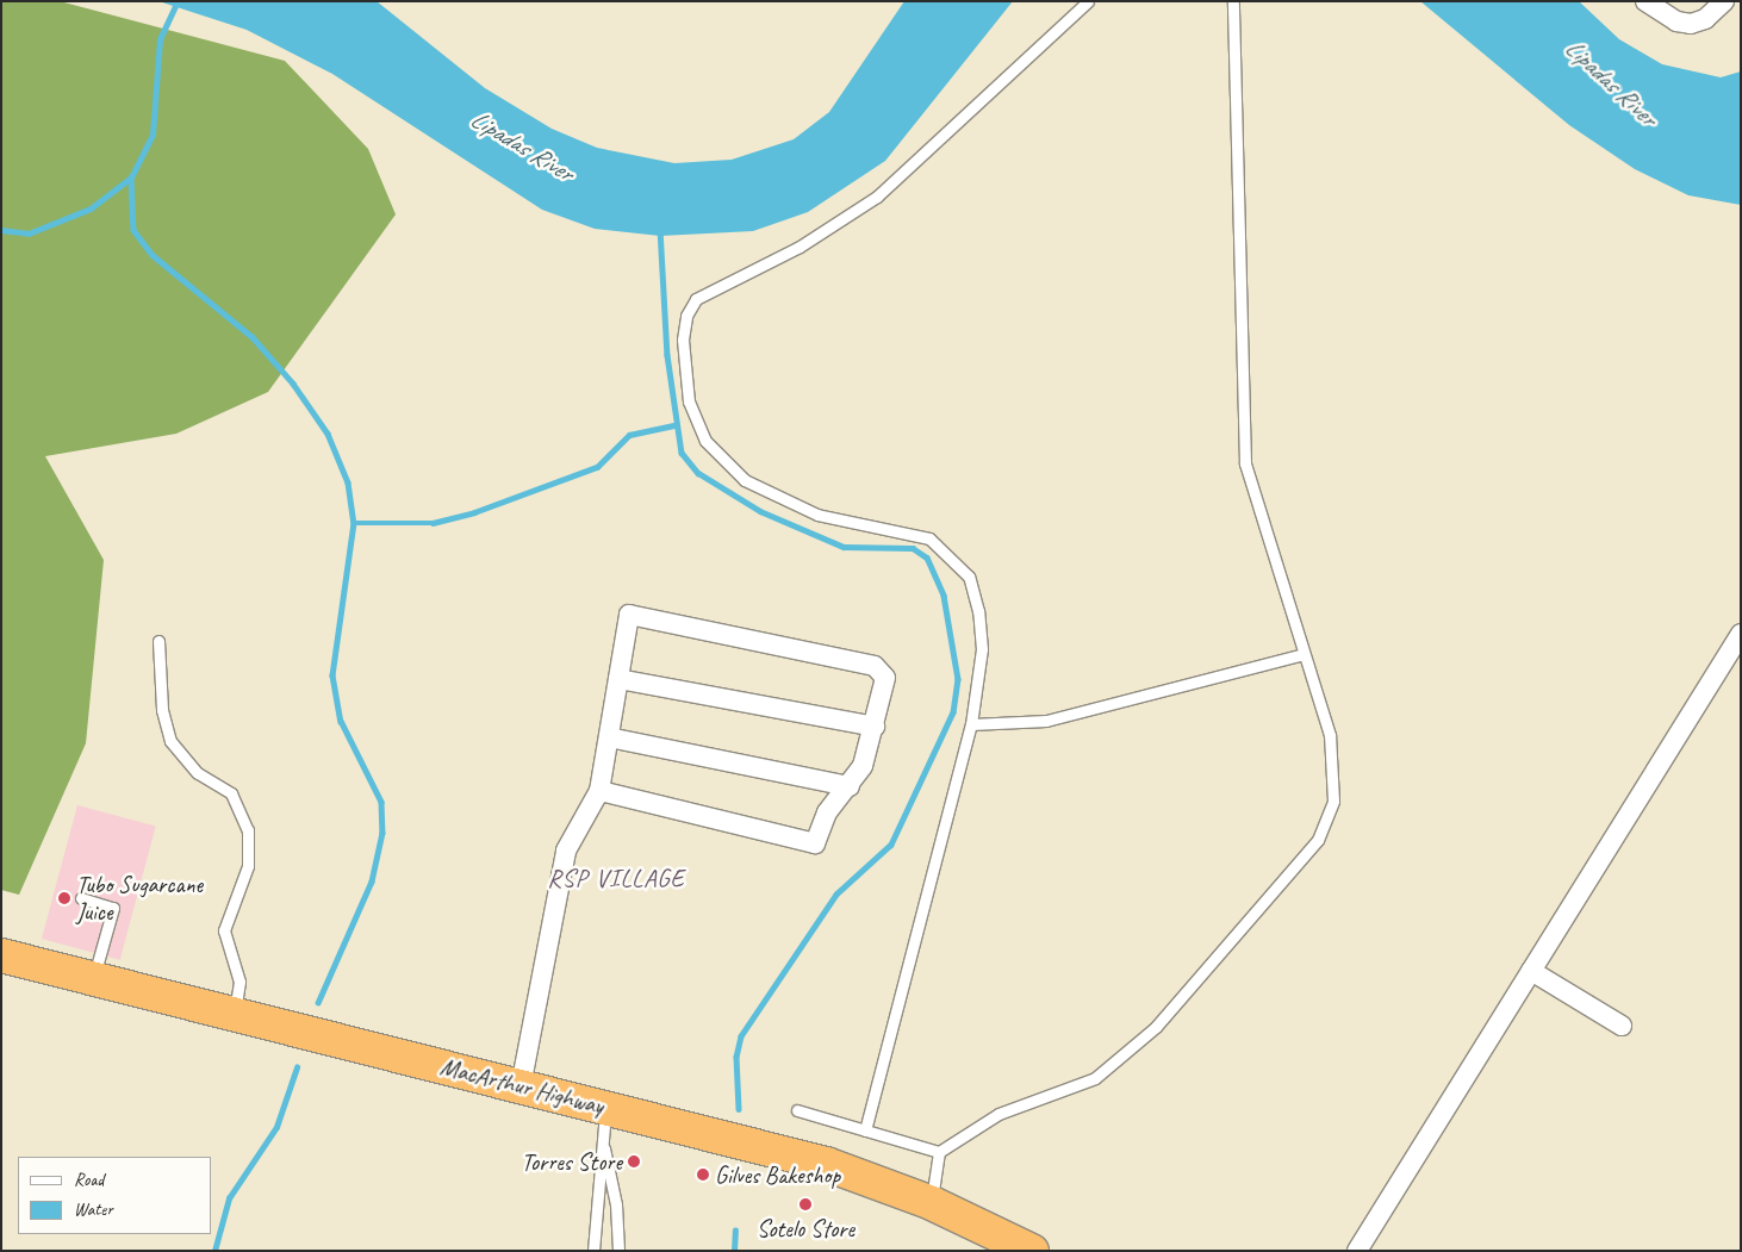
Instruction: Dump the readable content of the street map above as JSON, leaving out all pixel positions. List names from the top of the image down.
{
  "streets": {
    "highway": ["MacArthur Highway"]
  },
  "districts": ["RSP VILLAGE"],
  "water": ["Lipadas River"],
  "places": [
    "Tubo Sugarcane Juice",
    "Torres Store",
    "Gilves Bakeshop",
    "Sotelo Store"
  ],
  "legend": ["Road", "Water"]
}
